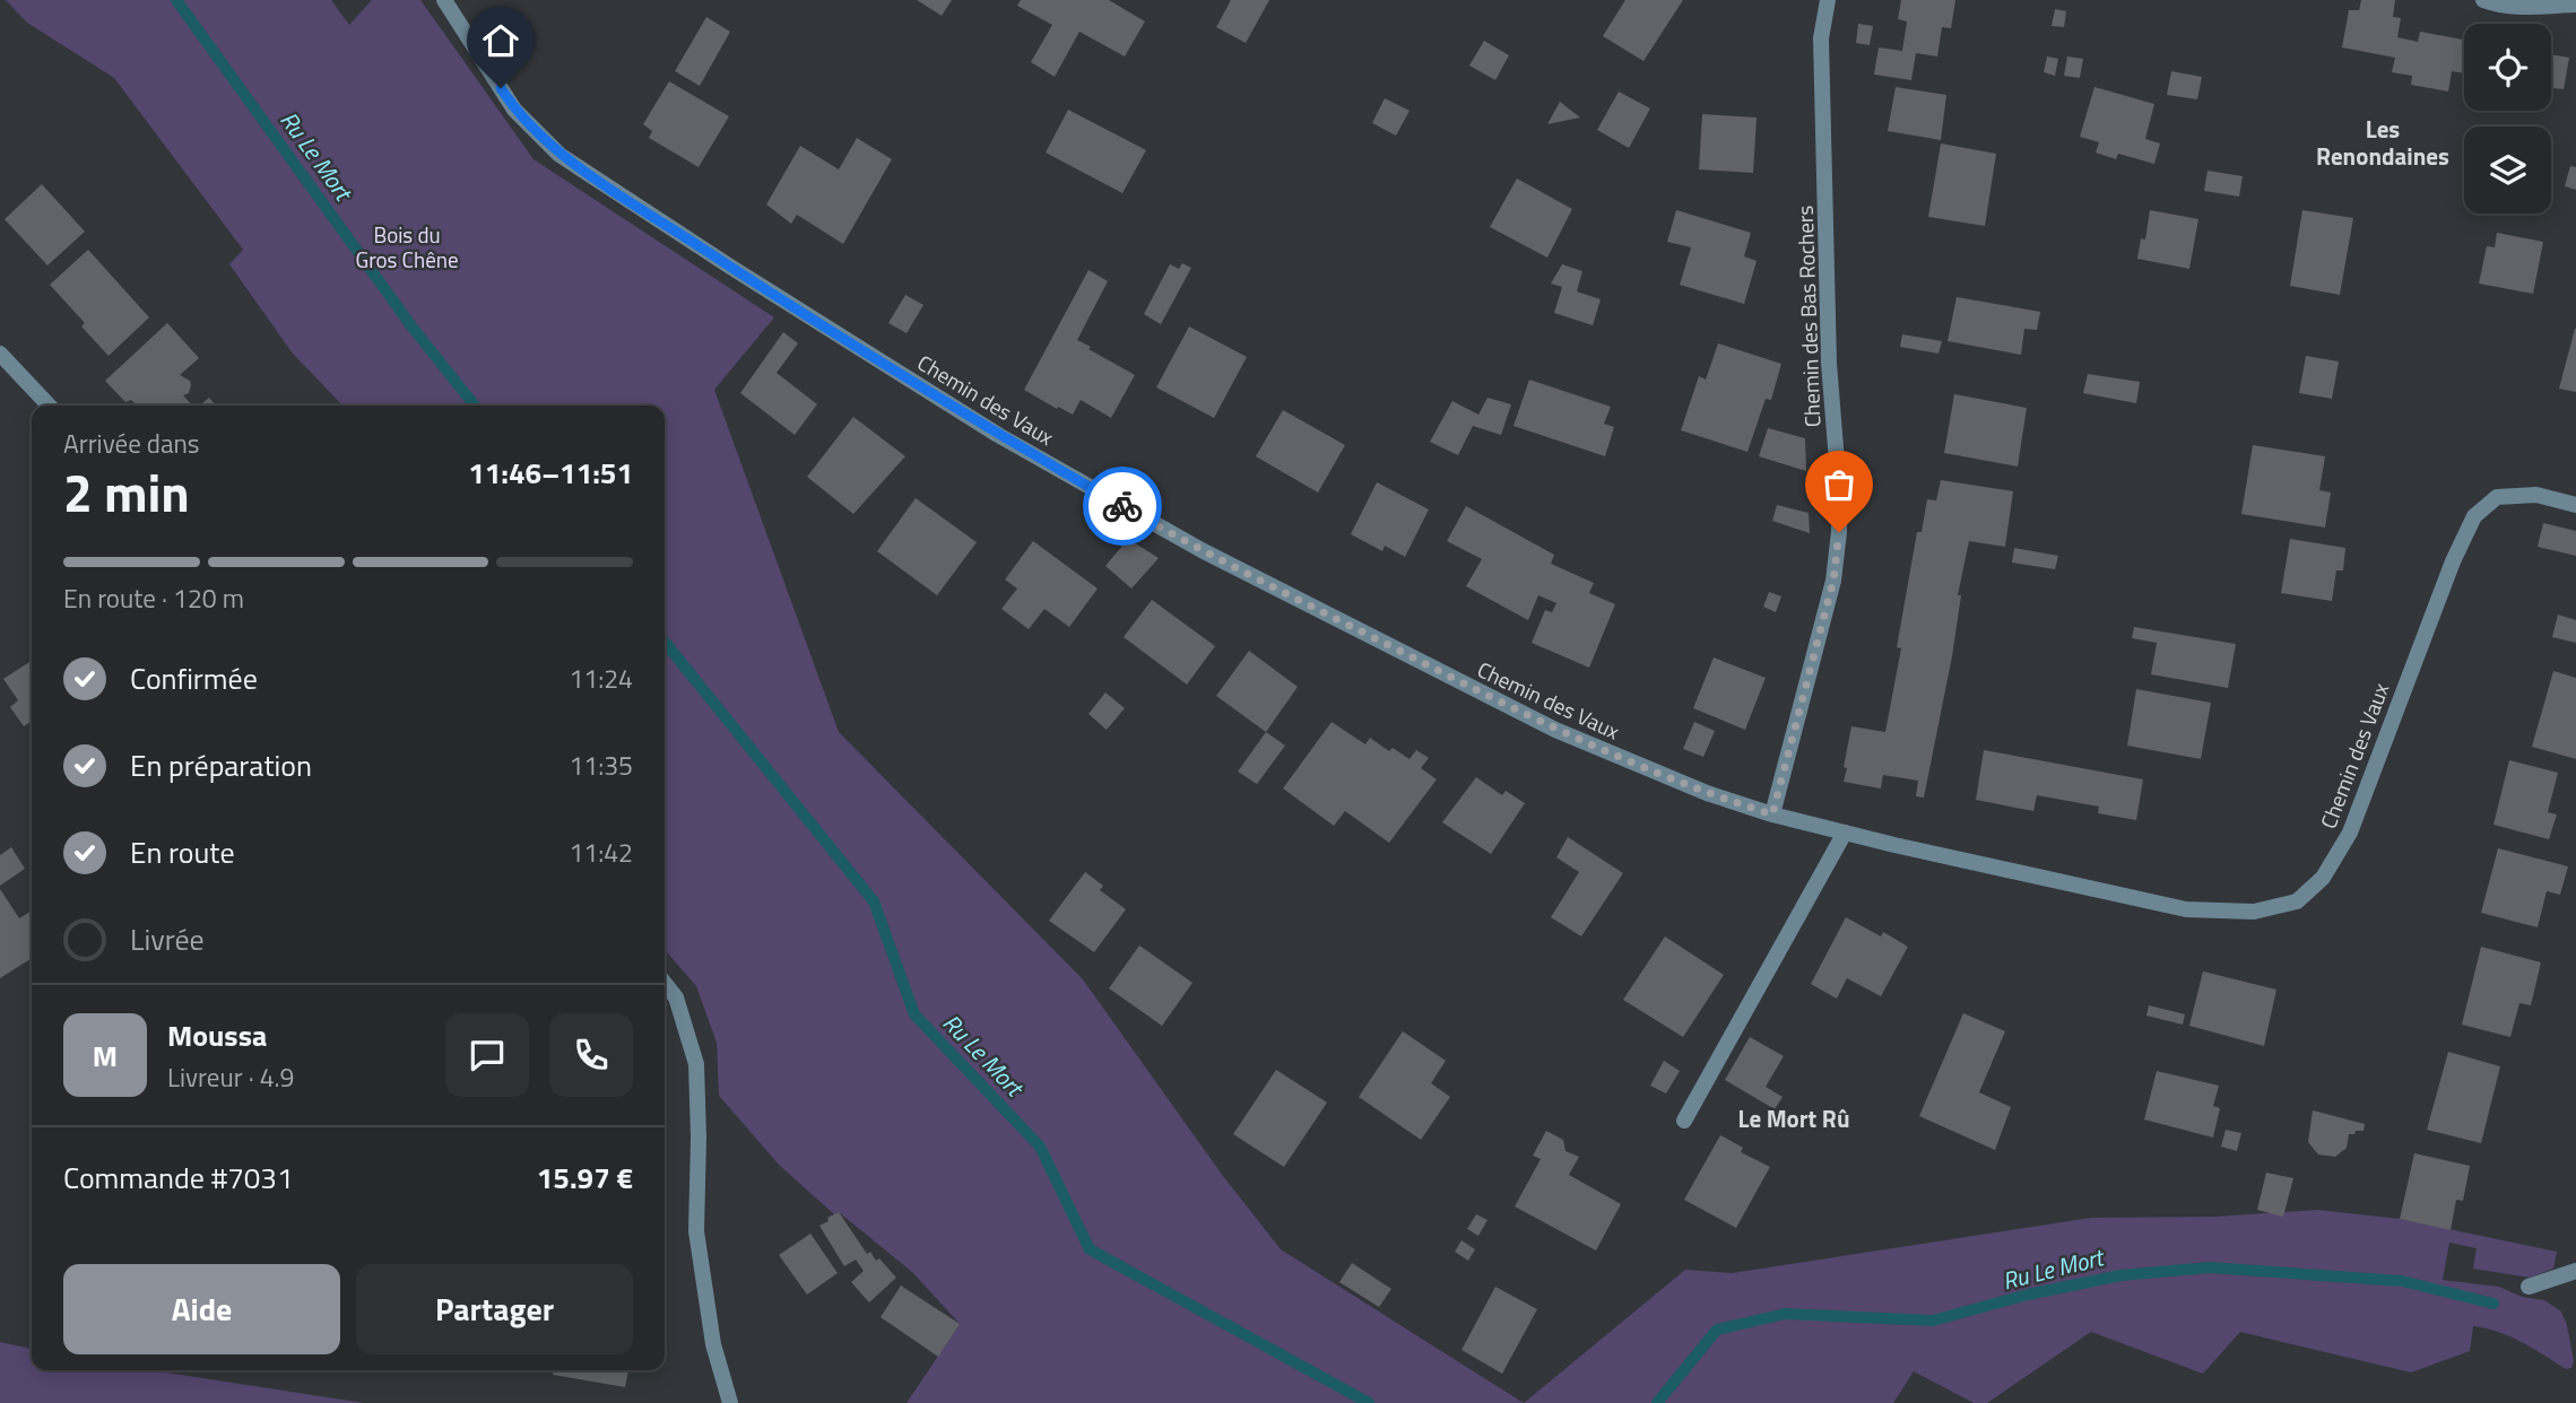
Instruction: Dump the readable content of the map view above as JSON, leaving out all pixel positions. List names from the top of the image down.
{
  "streets": {
    "street": ["Chemin des Bas Rochers", "Chemin des Vaux"]
  },
  "crossings": [
    ["Chemin des Bas Rochers", "Chemin des Vaux"]
  ],
  "districts": ["Les Renondaines", "Le Mort Rû"],
  "water": ["Ru Le Mort"],
  "parks": ["Bois du Gros Chêne"],
  "page": {
    "heading": ["2 min", "Arrivée dans", "11:46–11:51"],
    "panel": [
      "Moussa",
      "Livreur · 4.9",
      "Commande #7031",
      "15.97 €"
    ],
    "bar": "En route · 120 m",
    "list": [
      ["Confirmée", "11:24"],
      ["En préparation", "11:35"],
      ["En route", "11:42"],
      "Livrée"
    ],
    "round": "M",
    "buttons": ["Aide", "Partager"]
  }
}
